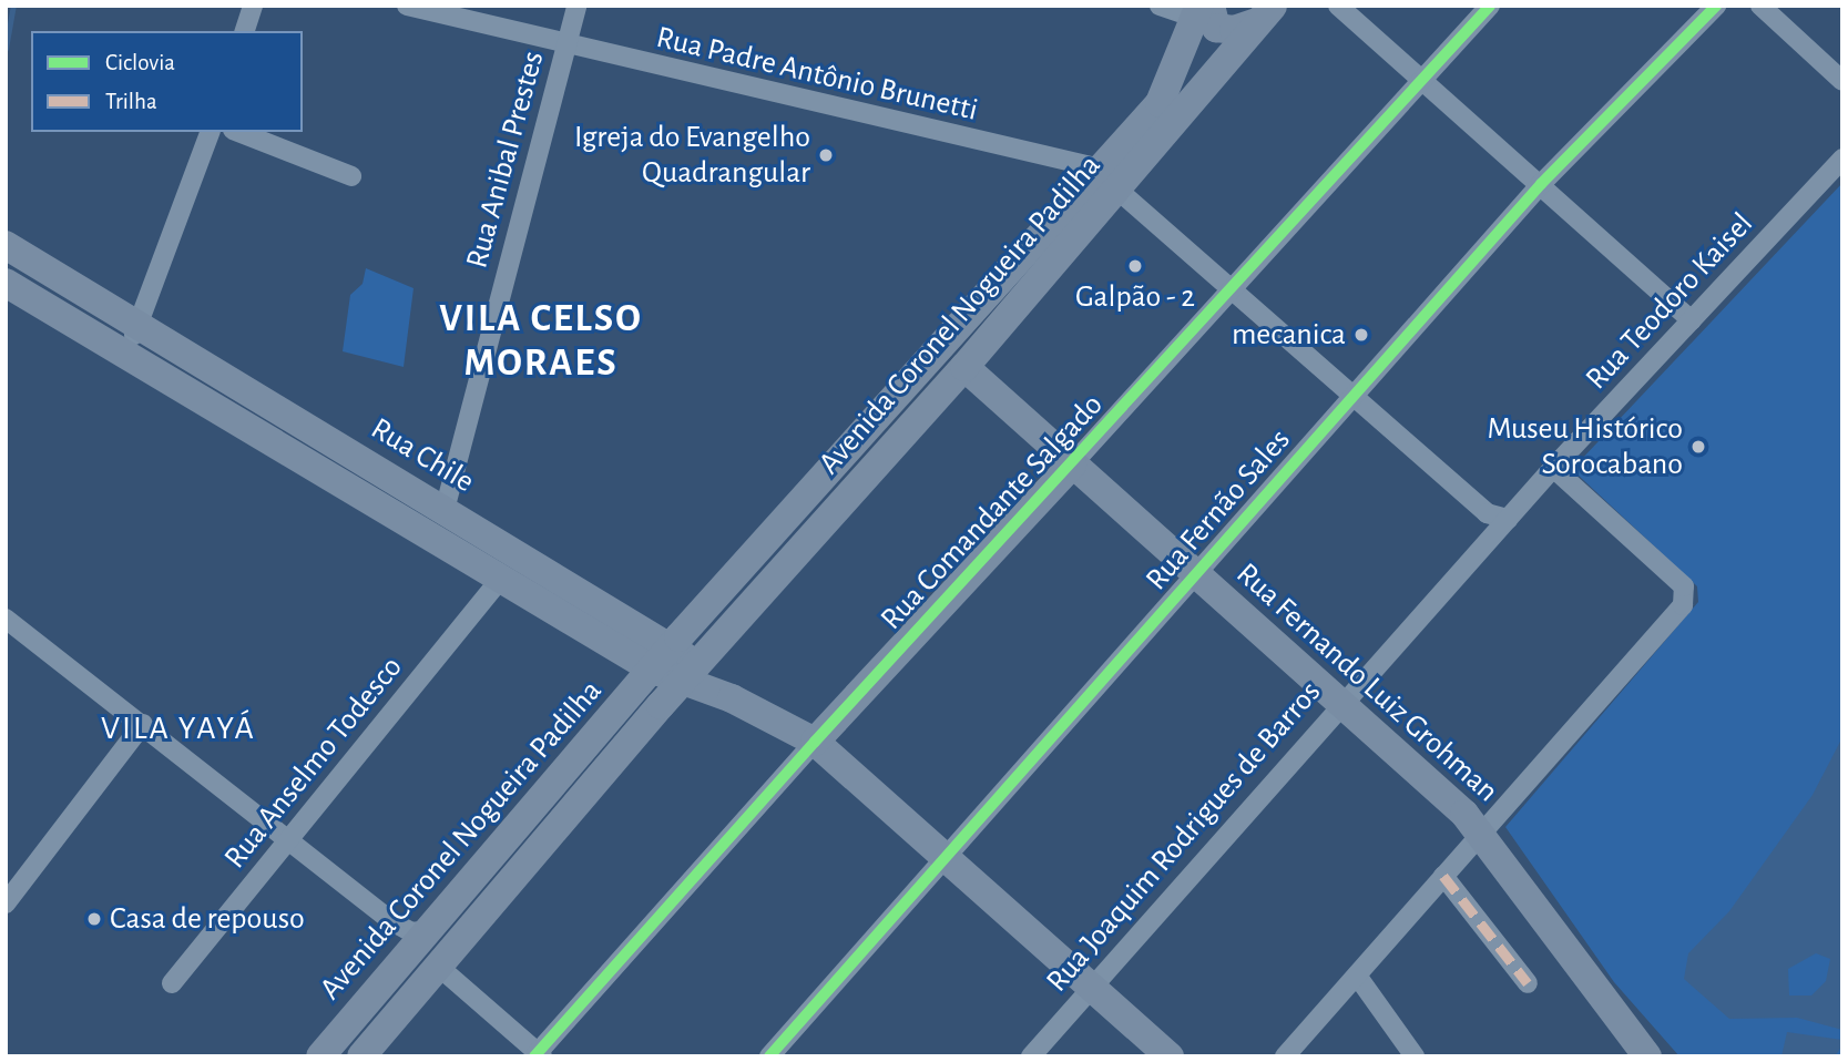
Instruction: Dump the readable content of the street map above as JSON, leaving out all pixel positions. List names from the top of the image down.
{
  "streets": {
    "main road": [
      "Avenida Coronel Nogueira Padilha",
      "Rua Chile",
      "Rua Comandante Salgado",
      "Rua Fernando Luiz Grohman"
    ],
    "street": [
      "Rua Padre Antônio Brunetti",
      "Rua Anibal Prestes",
      "Rua Teodoro Kaisel",
      "Rua Fernão Sales",
      "Rua Anselmo Todesco",
      "Rua Joaquim Rodrigues de Barros"
    ]
  },
  "crossings": [
    ["Rua Padre Antônio Brunetti", "Rua Anibal Prestes"],
    ["Rua Padre Antônio Brunetti", "Avenida Coronel Nogueira Padilha"],
    ["Rua Anibal Prestes", "Rua Chile"],
    ["Rua Teodoro Kaisel", "Rua Joaquim Rodrigues de Barros"],
    ["Avenida Coronel Nogueira Padilha", "Rua Chile"],
    ["Avenida Coronel Nogueira Padilha", "Rua Fernando Luiz Grohman"],
    ["Rua Chile", "Rua Anselmo Todesco"],
    ["Rua Fernão Sales", "Rua Fernando Luiz Grohman"],
    ["Rua Comandante Salgado", "Rua Fernando Luiz Grohman"],
    ["Rua Fernando Luiz Grohman", "Rua Joaquim Rodrigues de Barros"]
  ],
  "districts": ["VILA CELSO MORAES", "VILA YAYÁ"],
  "places": [
    "Igreja do Evangelho Quadrangular",
    "Galpão - 2",
    "mecanica",
    "Museu Histórico Sorocabano",
    "Casa de repouso"
  ],
  "legend": ["Ciclovia", "Trilha"]
}
